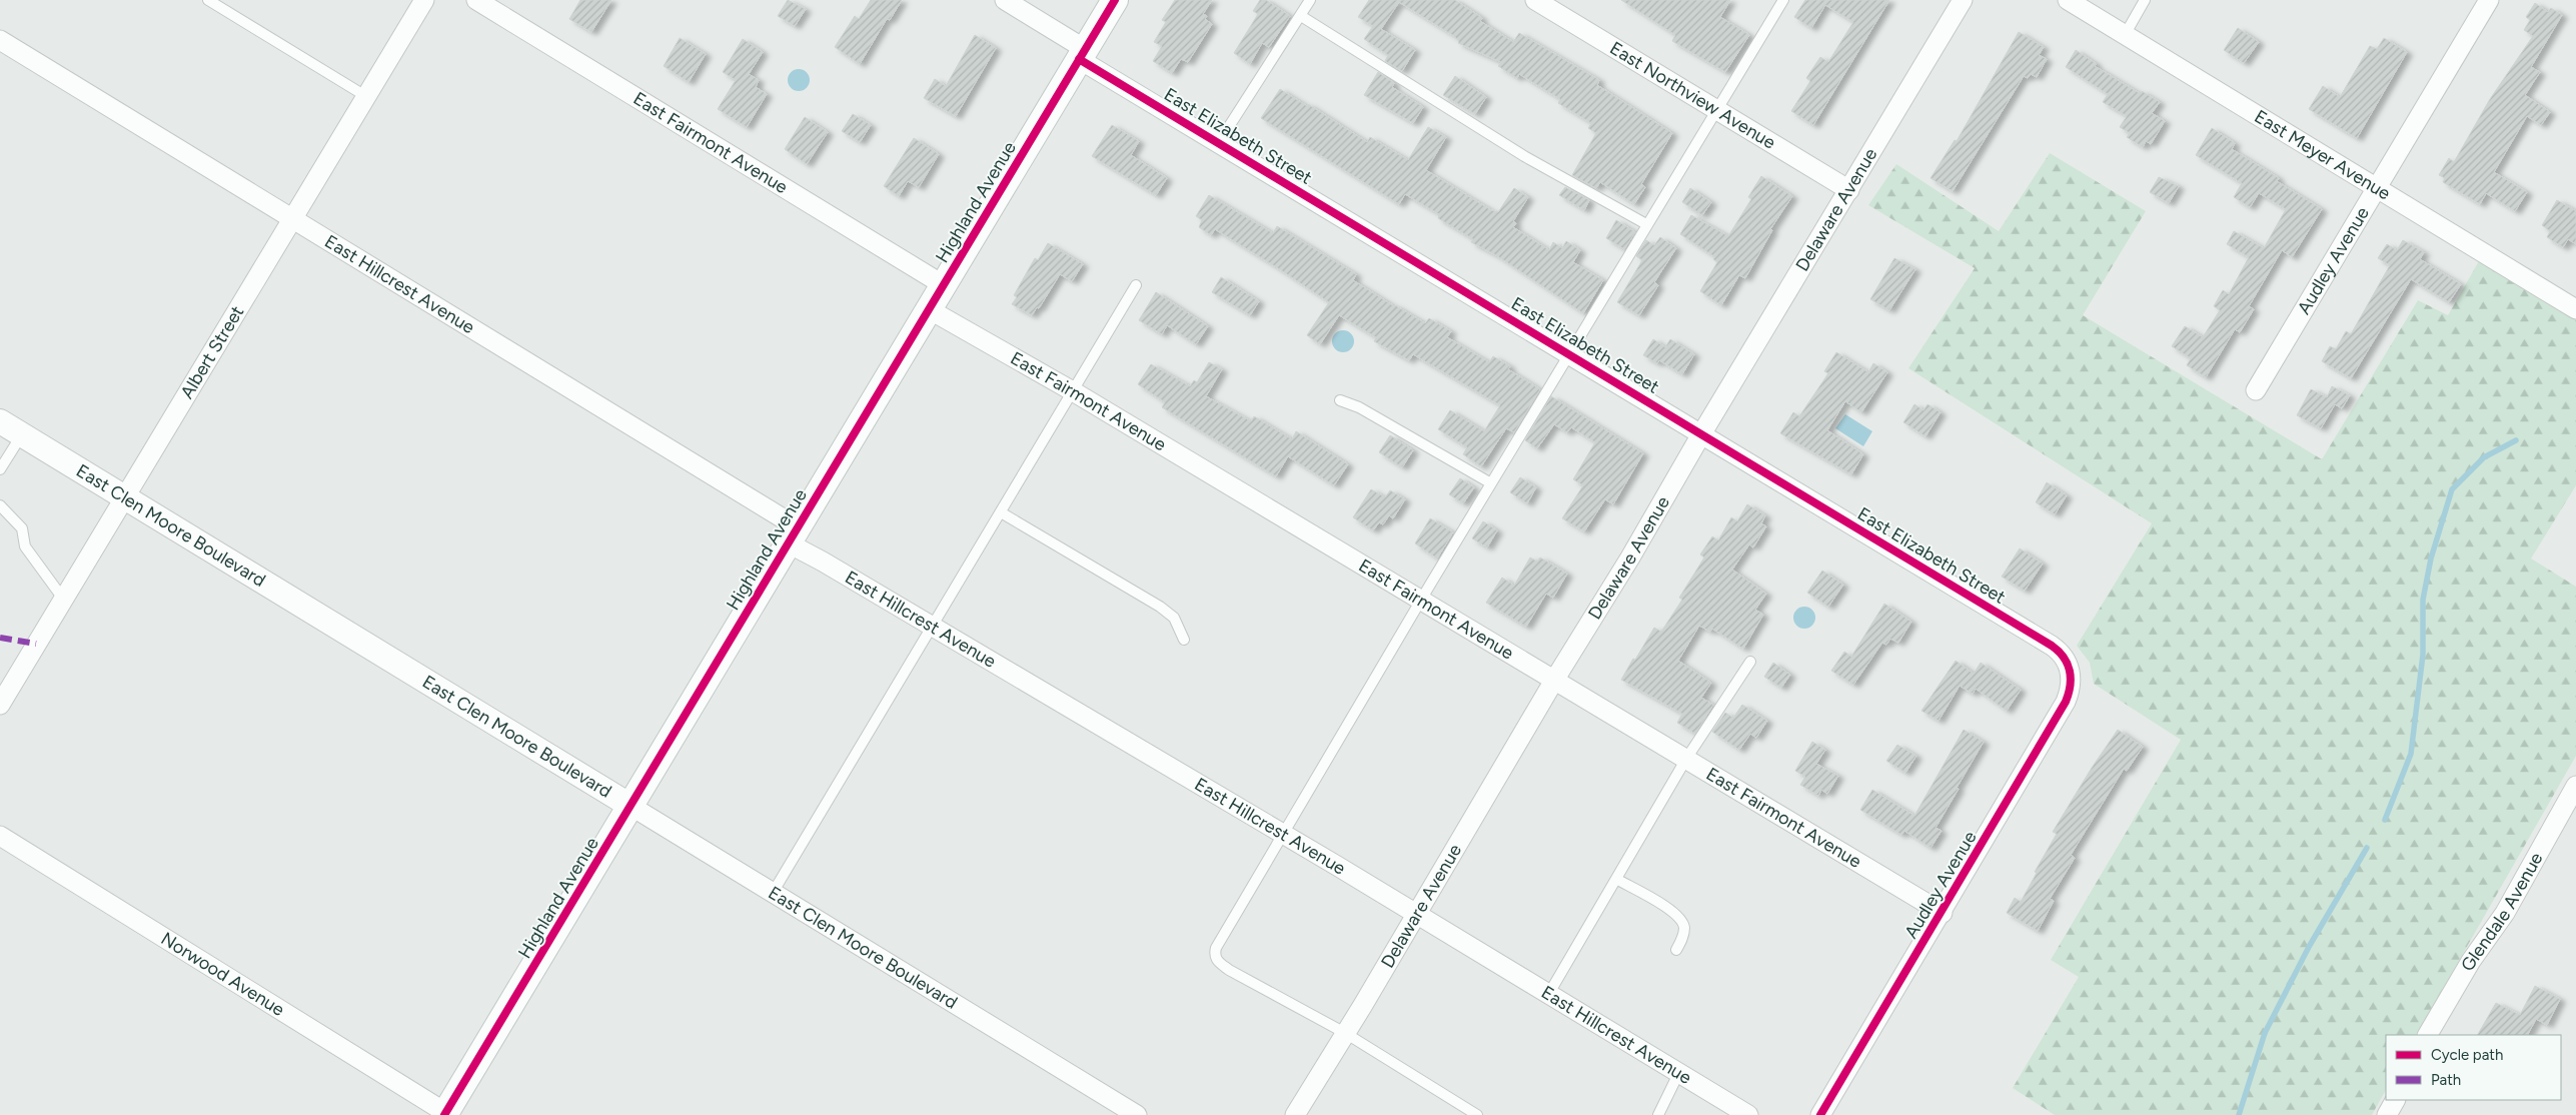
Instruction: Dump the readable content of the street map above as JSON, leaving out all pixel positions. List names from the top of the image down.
{
  "streets": {
    "main road": ["Highland Avenue"],
    "street": [
      "East Northview Avenue",
      "East Elizabeth Street",
      "East Fairmont Avenue",
      "East Meyer Avenue",
      "Delaware Avenue",
      "Audley Avenue",
      "East Hillcrest Avenue",
      "Albert Street",
      "East Clen Moore Boulevard",
      "Glendale Avenue",
      "Norwood Avenue"
    ]
  },
  "crossings": [
    ["East Northview Avenue", "Delaware Avenue"],
    ["East Elizabeth Street", "Highland Avenue"],
    ["East Elizabeth Street", "Delaware Avenue"],
    ["East Elizabeth Street", "Audley Avenue"],
    ["East Fairmont Avenue", "Highland Avenue"],
    ["East Fairmont Avenue", "Delaware Avenue"],
    ["East Fairmont Avenue", "Audley Avenue"],
    ["East Meyer Avenue", "Audley Avenue"],
    ["Highland Avenue", "East Hillcrest Avenue"],
    ["Highland Avenue", "East Clen Moore Boulevard"],
    ["Highland Avenue", "Norwood Avenue"],
    ["Delaware Avenue", "East Hillcrest Avenue"],
    ["East Hillcrest Avenue", "Albert Street"],
    ["Albert Street", "East Clen Moore Boulevard"]
  ],
  "legend": ["Cycle path", "Path"]
}
